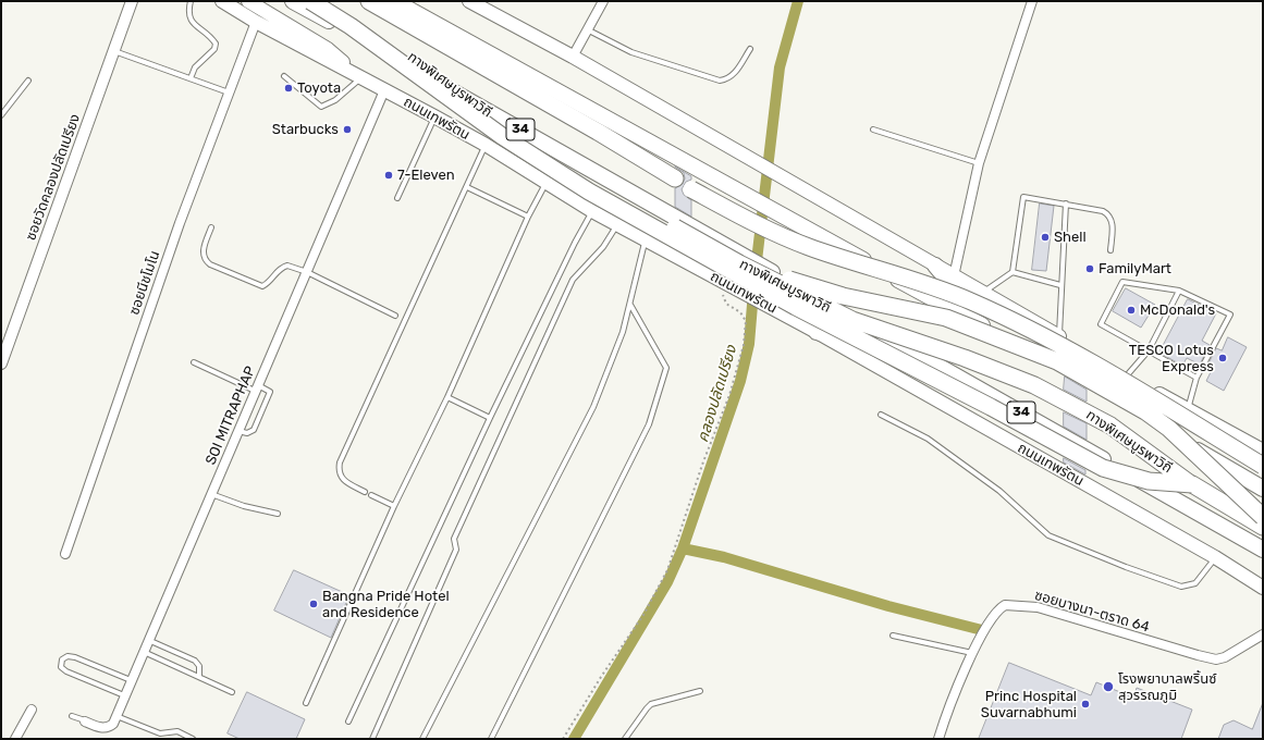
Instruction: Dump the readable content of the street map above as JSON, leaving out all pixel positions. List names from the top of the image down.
{
  "streets": {
    "highway": ["ทางพิเศษบูรพาวิถี", "34"],
    "main road": ["ถนนเทพรัตน"],
    "street": [
      "ซอยวัดคลองปลัดเปรียง",
      "ซอยนีชโมโน",
      "SOI MITRAPHAP",
      "ซอยบางนา-ตราด 64"
    ]
  },
  "crossings": [
    ["ทางพิเศษบูรพาวิถี", "34"],
    ["ถนนเทพรัตน", "ซอยนีชโมโน"],
    ["ถนนเทพรัตน", "SOI MITRAPHAP"]
  ],
  "water": ["คลองปลัดเปรียง"],
  "places": [
    "Toyota",
    "Starbucks",
    "7-Eleven",
    "Shell",
    "FamilyMart",
    "McDonald's",
    "TESCO Lotus Express",
    "Bangna Pride Hotel and Residence",
    "โรงพยาบาลพริ้นซ์ สุวรรณภูมิ",
    "Princ Hospital Suvarnabhumi"
  ]
}
